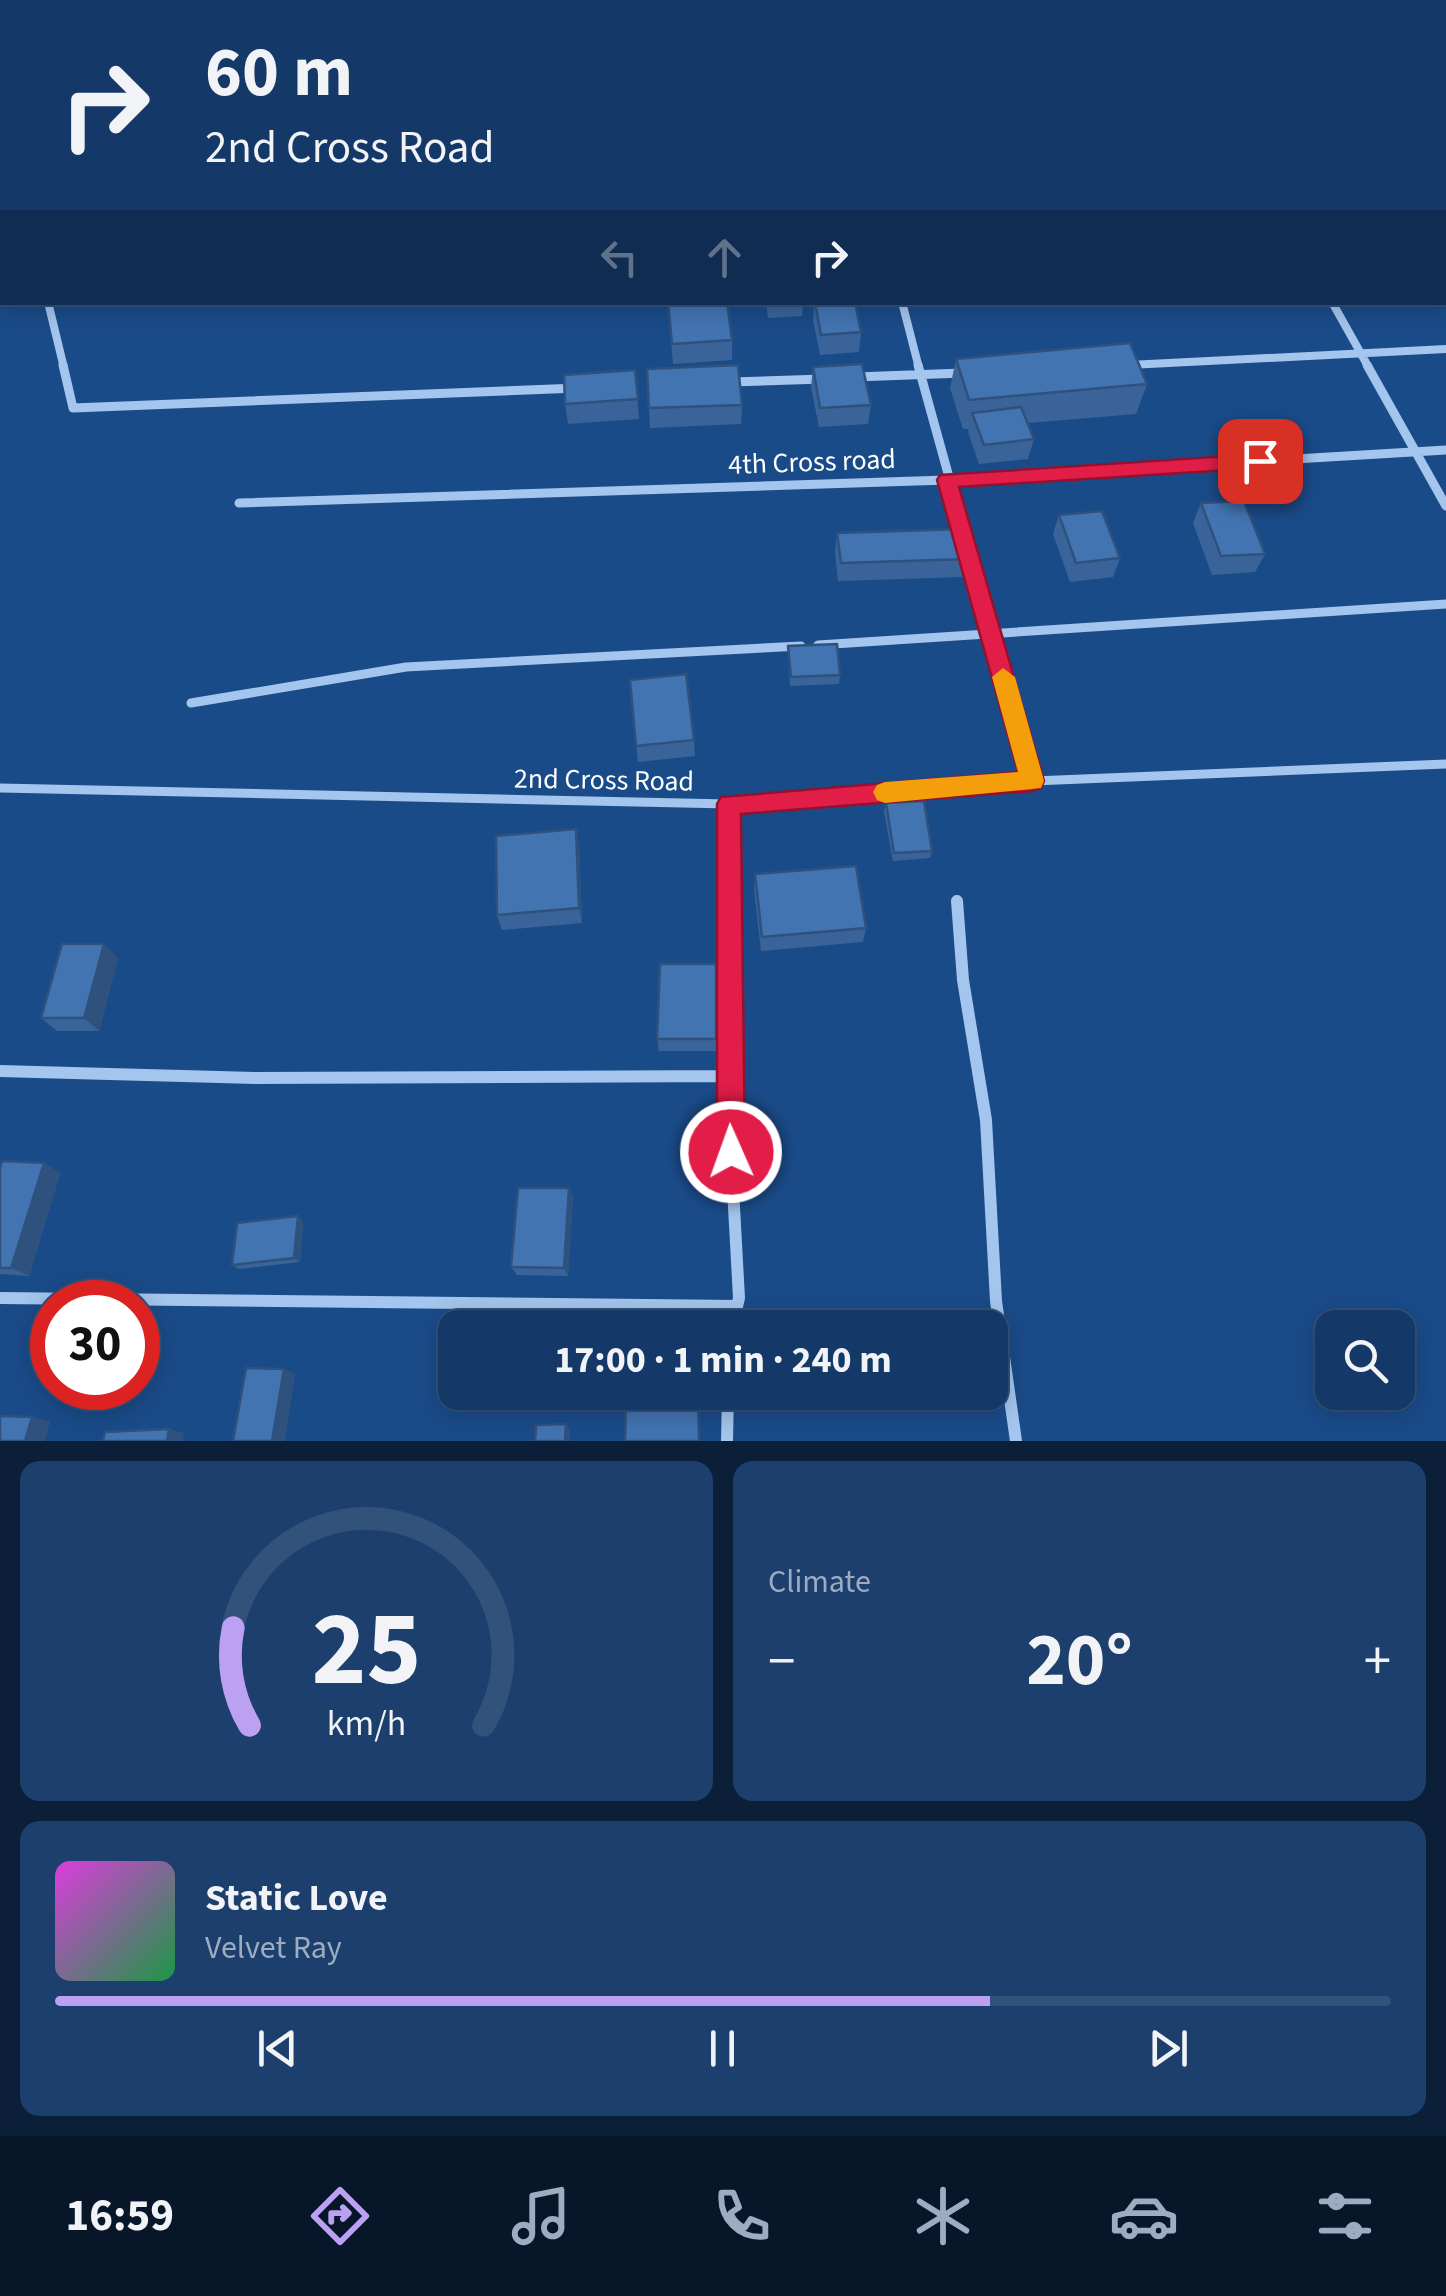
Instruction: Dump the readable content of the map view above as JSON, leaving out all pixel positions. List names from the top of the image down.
{
  "streets": {
    "street": ["4th Cross road", "2nd Cross Road"]
  },
  "page": {
    "turn": ["60 m", "2nd Cross Road"],
    "limit": "30",
    "trip": "17:00 · 1 min · 240 m",
    "tile": "Climate",
    "heat": ["−", "20°", "+"],
    "song": ["Static Love", "Velvet Ray"],
    "tabs": "16:59",
    "gauge": ["25", "km/h"]
  }
}
